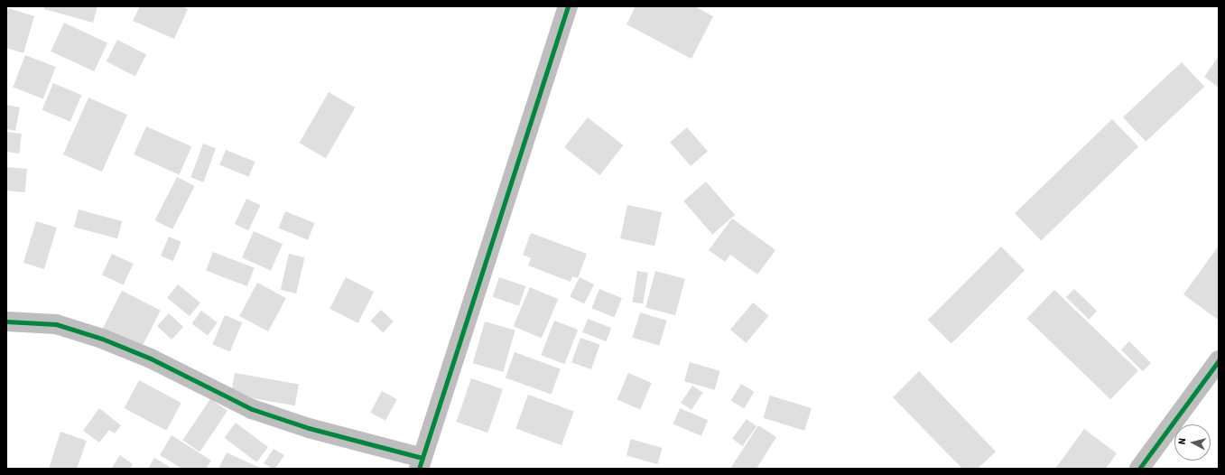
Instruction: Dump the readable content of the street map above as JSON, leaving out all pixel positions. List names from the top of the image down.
{
  "north": "left"
}
